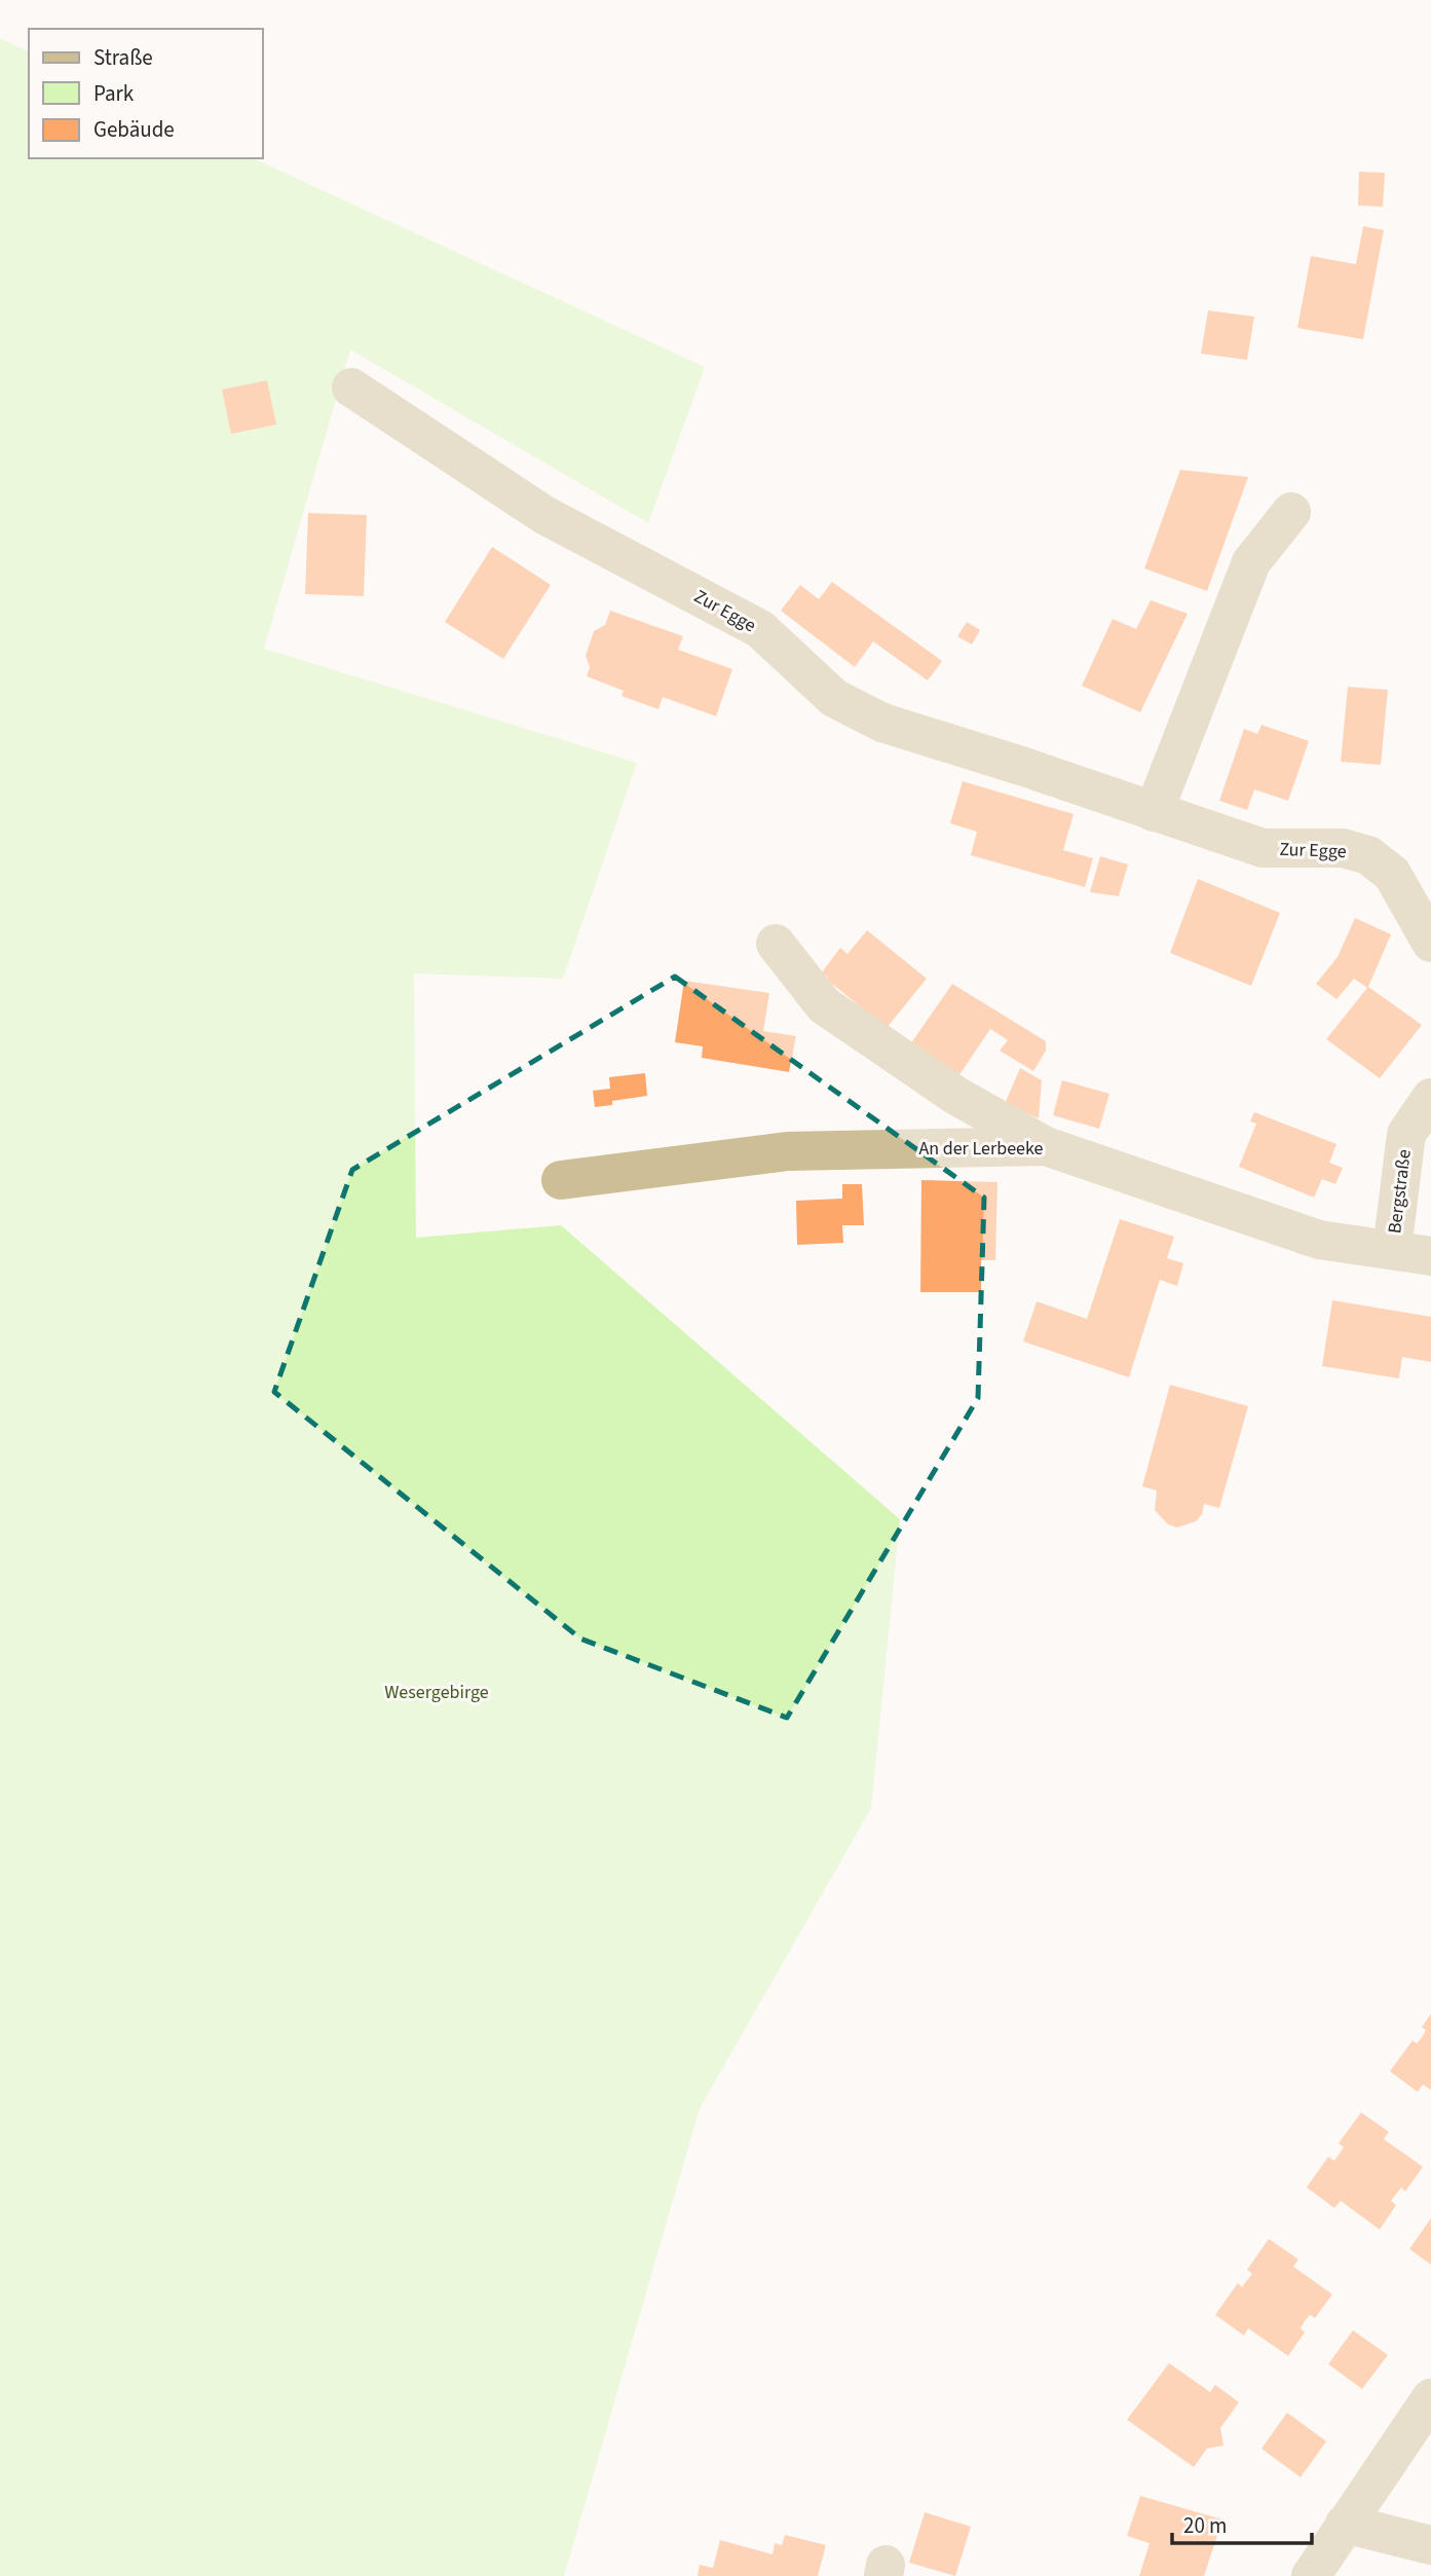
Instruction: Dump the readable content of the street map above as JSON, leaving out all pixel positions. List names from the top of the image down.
{
  "streets": {
    "street": ["Zur Egge", "An der Lerbeeke", "Bergstraße"]
  },
  "crossings": [
    ["An der Lerbeeke", "Bergstraße"]
  ],
  "parks": ["Wesergebirge"],
  "legend": ["Straße", "Park", "Gebäude"],
  "scale_bar": "20 m"
}
